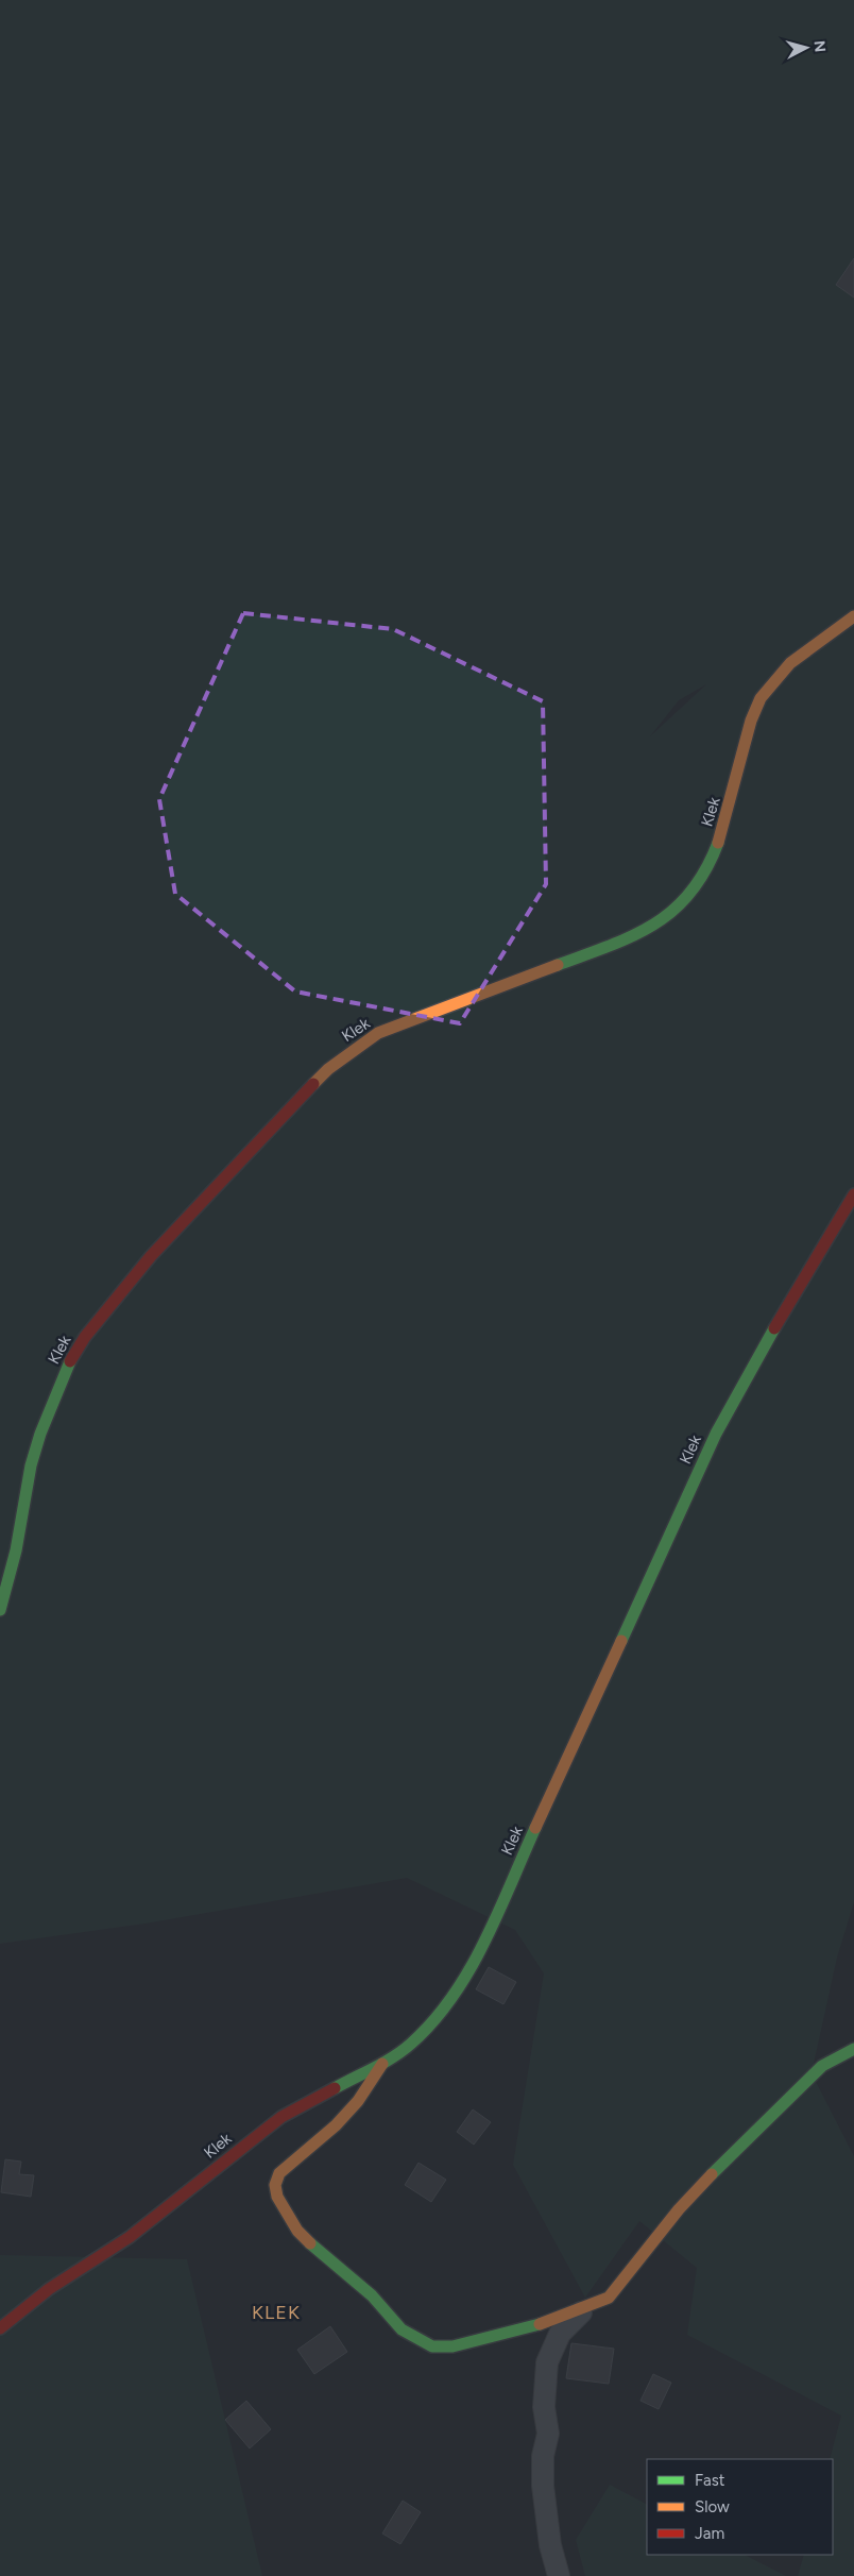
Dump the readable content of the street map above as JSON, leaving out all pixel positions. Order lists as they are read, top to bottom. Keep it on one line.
{"streets":{"street":["Klek"]},"districts":["KLEK"],"legend":["Fast","Slow","Jam"],"north":"right"}
